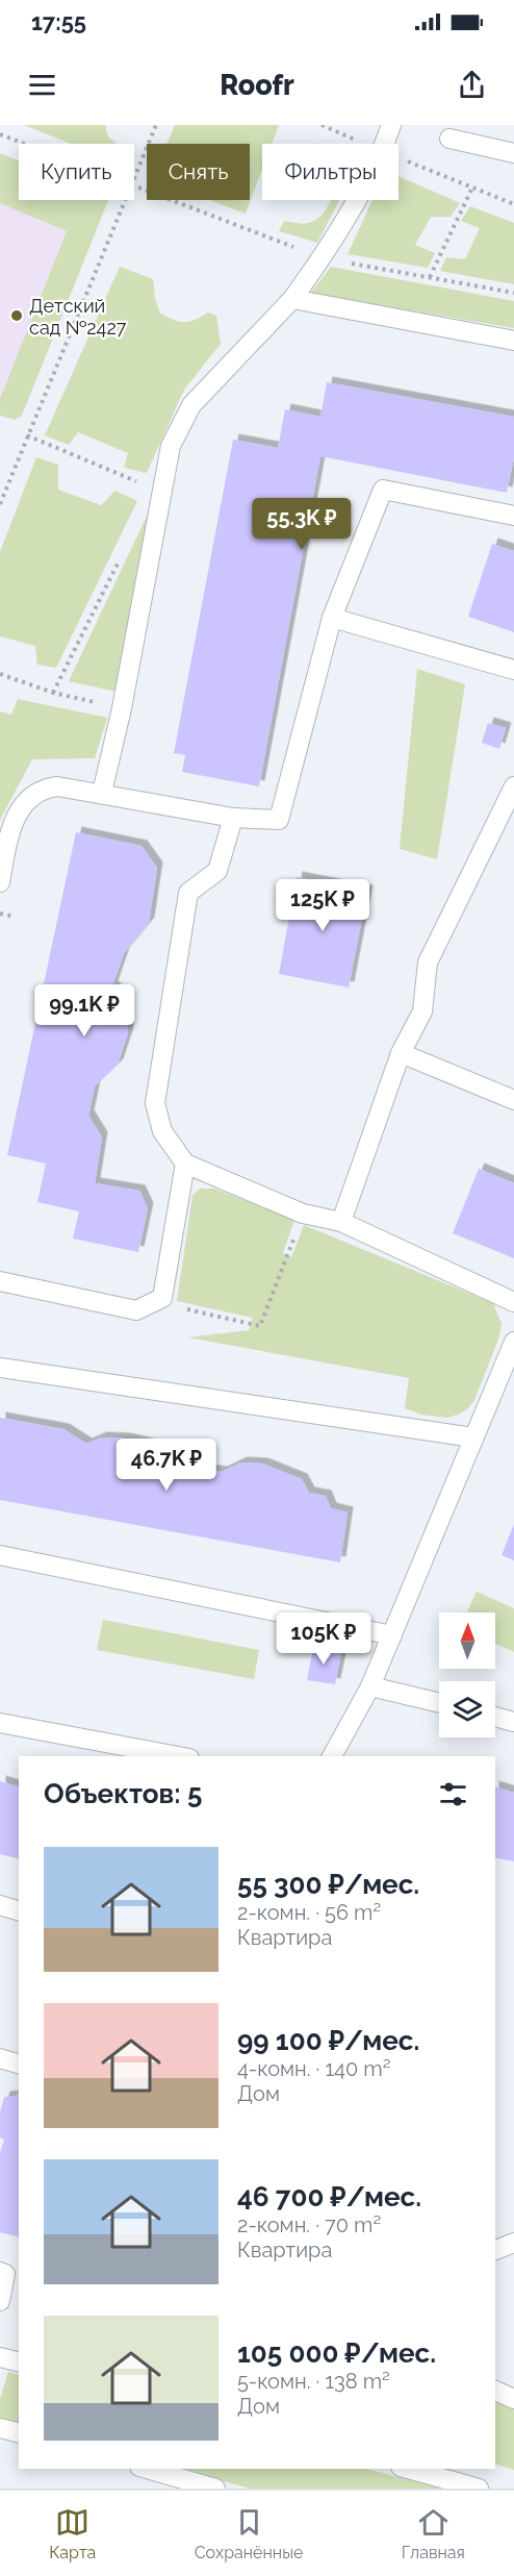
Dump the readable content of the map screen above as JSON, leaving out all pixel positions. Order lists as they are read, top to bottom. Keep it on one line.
{"places":["Детский сад №2427"],"north":"top","page":{"status":"17:55","header":"Roofr","chip":["Купить","Снять","Фильтры"],"price":["55.3K ₽","125K ₽","99.1K ₽","46.7K ₽","105K ₽"],"heading":"Объектов: 5","list":[{"name":"55 300 ₽/мес.","note":"2-комн. · 56 m² · Квартира"},{"name":"99 100 ₽/мес.","note":"4-комн. · 140 m² · Дом"},{"name":"46 700 ₽/мес.","note":"2-комн. · 70 m² · Квартира"},{"name":"105 000 ₽/мес.","note":"5-комн. · 138 m² · Дом"}],"tabs":["Карта","Сохранённые","Главная"]}}
